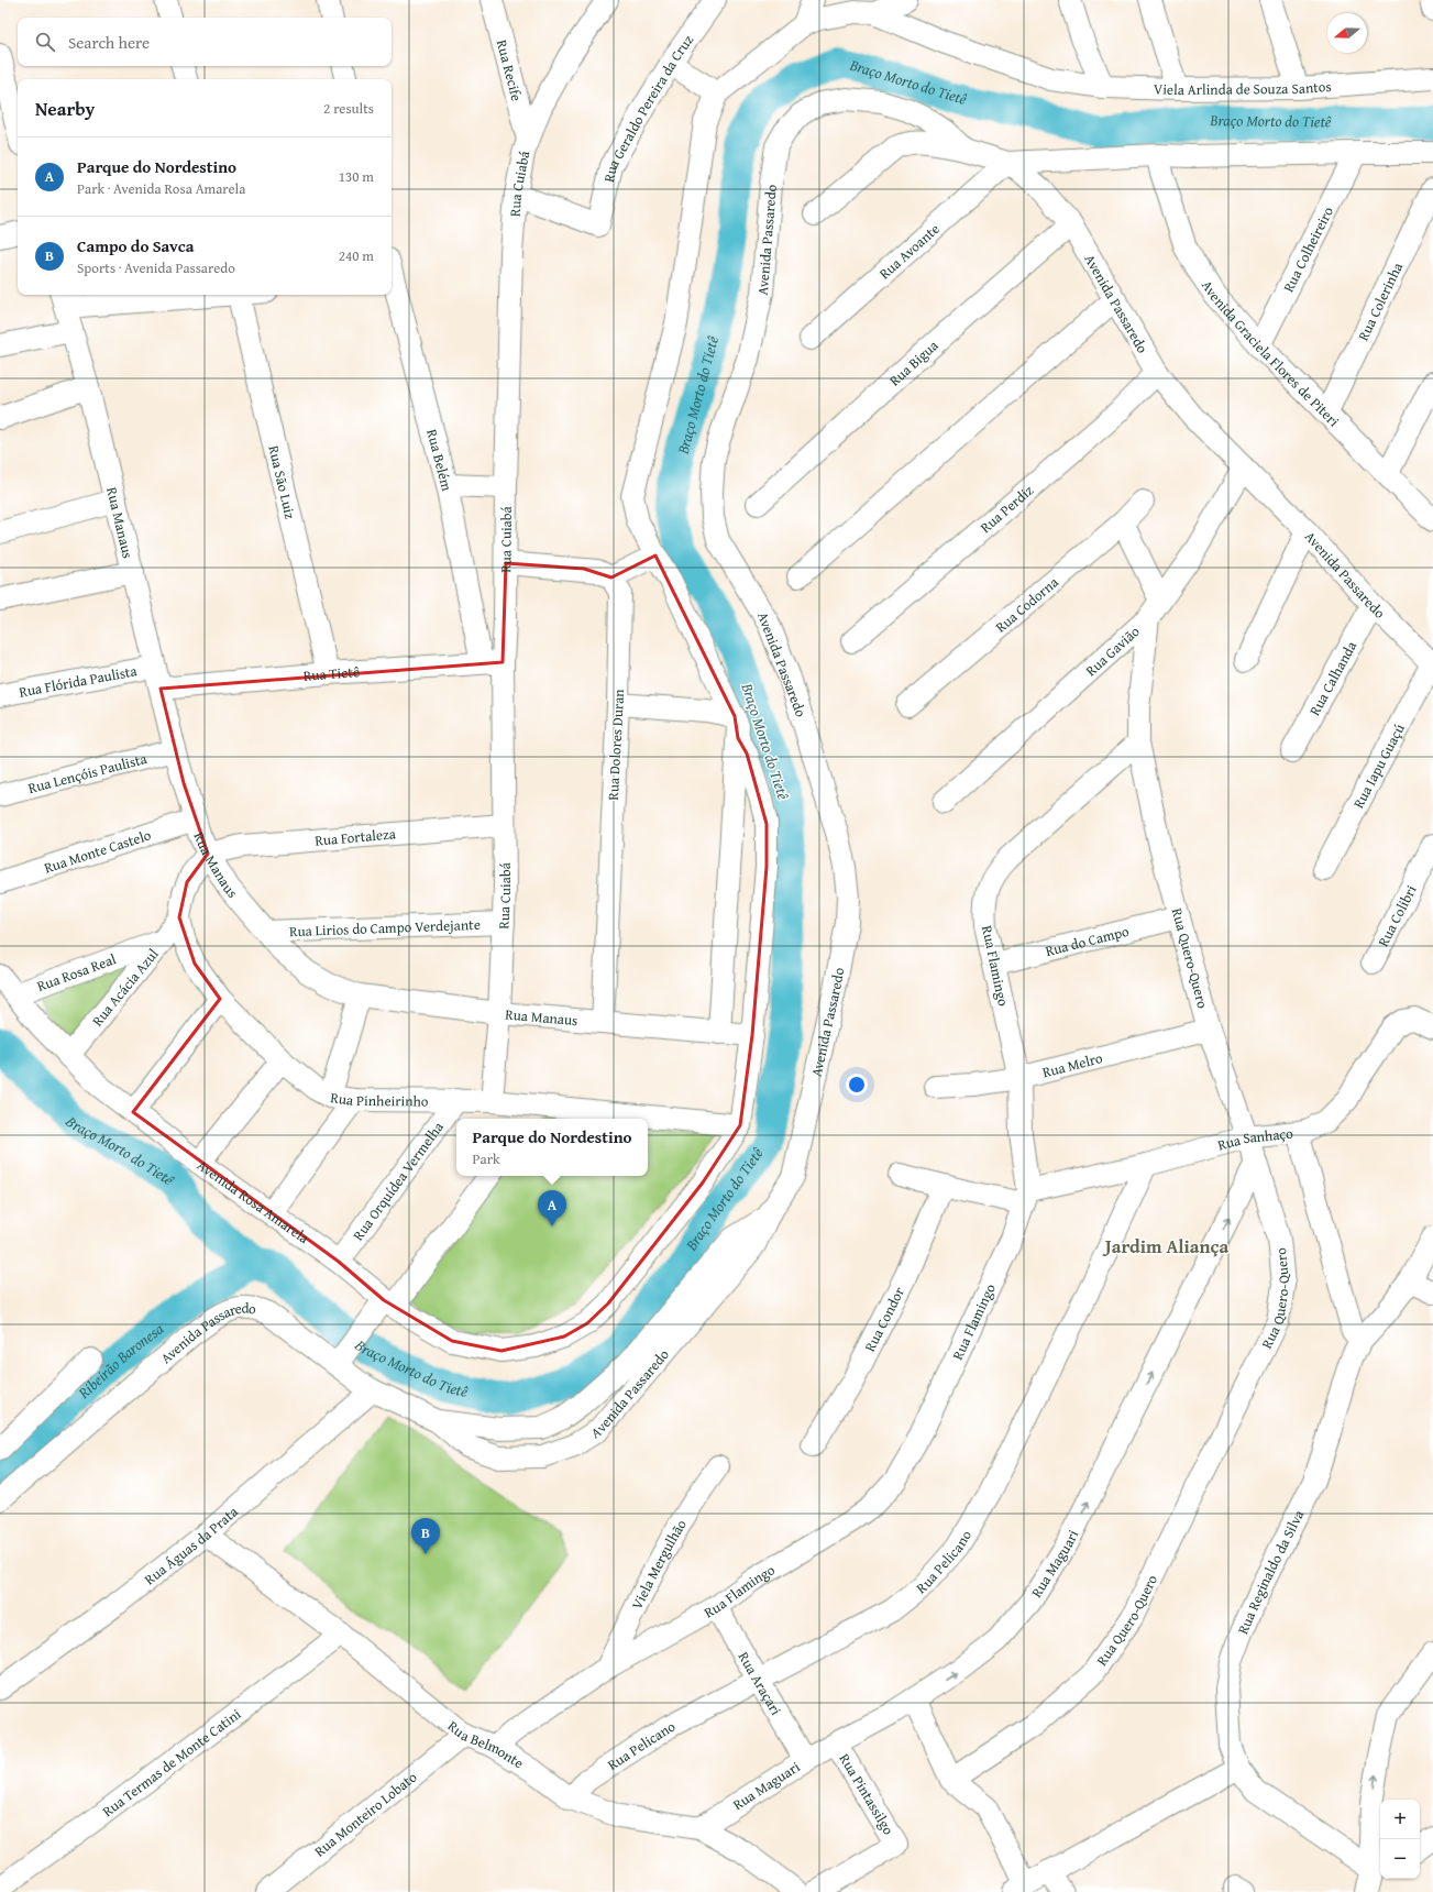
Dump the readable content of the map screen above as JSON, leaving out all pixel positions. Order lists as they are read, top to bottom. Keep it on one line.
{"streets":{"street":["Rua Recife","Viela Arlinda de Souza Santos","Rua Geraldo Pereira da Cruz","Rua Cuiabá","Avenida Passaredo","Rua Colheireiro","Rua Avoante","Rua Colerinha","Avenida Graciela Flores de Piteri","Rua Bigua","Rua Belém","Rua São Luiz","Rua Perdiz","Rua Manaus","Rua Codorna","Rua Gavião","Rua Tietê","Rua Calhanda","Rua Flórida Paulista","Rua Dolores Duran","Rua Iapu Guaçú","Rua Lençóis Paulista","Rua Fortaleza","Rua Monte Castelo","Rua Colibri","Rua Lirios do Campo Verdejante","Rua do Campo","Rua Quero-Quero","Rua Flamingo","Rua Rosa Real","Rua Acácia Azul","Rua Melro","Rua Pinheirinho","Rua Sanhaço","Rua Orquídea Vermelha","Avenida Rosa Amarela","Rua Condor","Rua Águas da Prata","Rua Pelicano","Rua Maguari","Viela Mergulhão","Rua Reginaldo da Silva","Rua Araçari","Rua Belmonte","Rua Termas de Monte Catini","Rua Pintassilgo","Rua Monteiro Lobato"]},"crossings":[["Rua Recife","Rua Cuiabá"],["Rua Geraldo Pereira da Cruz","Rua Cuiabá"],["Rua Cuiabá","Rua Belém"],["Rua Cuiabá","Rua Manaus"],["Rua Cuiabá","Rua Tietê"],["Rua Cuiabá","Rua Fortaleza"],["Rua Cuiabá","Rua Lirios do Campo Verdejante"],["Rua Cuiabá","Rua Pinheirinho"],["Avenida Passaredo","Rua Avoante"],["Avenida Passaredo","Rua Bigua"],["Avenida Passaredo","Rua Perdiz"],["Avenida Passaredo","Rua Gavião"],["Avenida Passaredo","Rua Calhanda"],["Avenida Passaredo","Rua Iapu Guaçú"],["Avenida Passaredo","Rua Águas da Prata"],["Rua Colheireiro","Avenida Graciela Flores de Piteri"],["Rua Colerinha","Avenida Graciela Flores de Piteri"],["Rua Belém","Rua Tietê"],["Rua São Luiz","Rua Tietê"],["Rua Manaus","Rua Tietê"],["Rua Manaus","Rua Flórida Paulista"],["Rua Manaus","Rua Dolores Duran"],["Rua Manaus","Rua Lençóis Paulista"],["Rua Manaus","Rua Fortaleza"],["Rua Manaus","Rua Monte Castelo"],["Rua Manaus","Rua Lirios do Campo Verdejante"],["Rua Manaus","Rua Pinheirinho"],["Rua Gavião","Rua Quero-Quero"],["Rua Fortaleza","Rua Pinheirinho"],["Rua do Campo","Rua Quero-Quero"],["Rua do Campo","Rua Flamingo"],["Rua Quero-Quero","Rua Flamingo"],["Rua Quero-Quero","Rua Melro"],["Rua Quero-Quero","Rua Sanhaço"],["Rua Quero-Quero","Rua Maguari"],["Rua Flamingo","Rua Melro"],["Rua Flamingo","Rua Sanhaço"],["Rua Flamingo","Viela Mergulhão"],["Rua Flamingo","Rua Araçari"],["Rua Flamingo","Rua Belmonte"],["Rua Rosa Real","Rua Acácia Azul"],["Rua Rosa Real","Avenida Rosa Amarela"],["Rua Acácia Azul","Rua Pinheirinho"],["Rua Acácia Azul","Avenida Rosa Amarela"],["Rua Pinheirinho","Rua Orquídea Vermelha"],["Rua Pinheirinho","Avenida Rosa Amarela"],["Rua Sanhaço","Rua Condor"],["Rua Sanhaço","Rua Pelicano"],["Rua Orquídea Vermelha","Avenida Rosa Amarela"],["Rua Águas da Prata","Rua Belmonte"],["Rua Pelicano","Rua Araçari"],["Rua Pelicano","Rua Belmonte"],["Rua Maguari","Rua Araçari"],["Rua Maguari","Rua Belmonte"],["Rua Maguari","Rua Pintassilgo"],["Rua Belmonte","Rua Termas de Monte Catini"],["Rua Belmonte","Rua Monteiro Lobato"]],"one_way":["Rua Maguari"],"districts":["Jardim Aliança"],"water":["Braço Morto do Tietê","Ribeirão Baronesa"],"north":"left","page":{"search":"Search here","heading":["Nearby","2 results"],"list":[{"mark":"A","name":"Parque do Nordestino","note":"Park · Avenida Rosa Amarela","value":"130 m"},{"mark":"B","name":"Campo do Savca","note":"Sports · Avenida Passaredo","value":"240 m"}],"popup":["Parque do Nordestino","Park"],"pins":["A","B"],"map_buttons":["+","−"]}}
